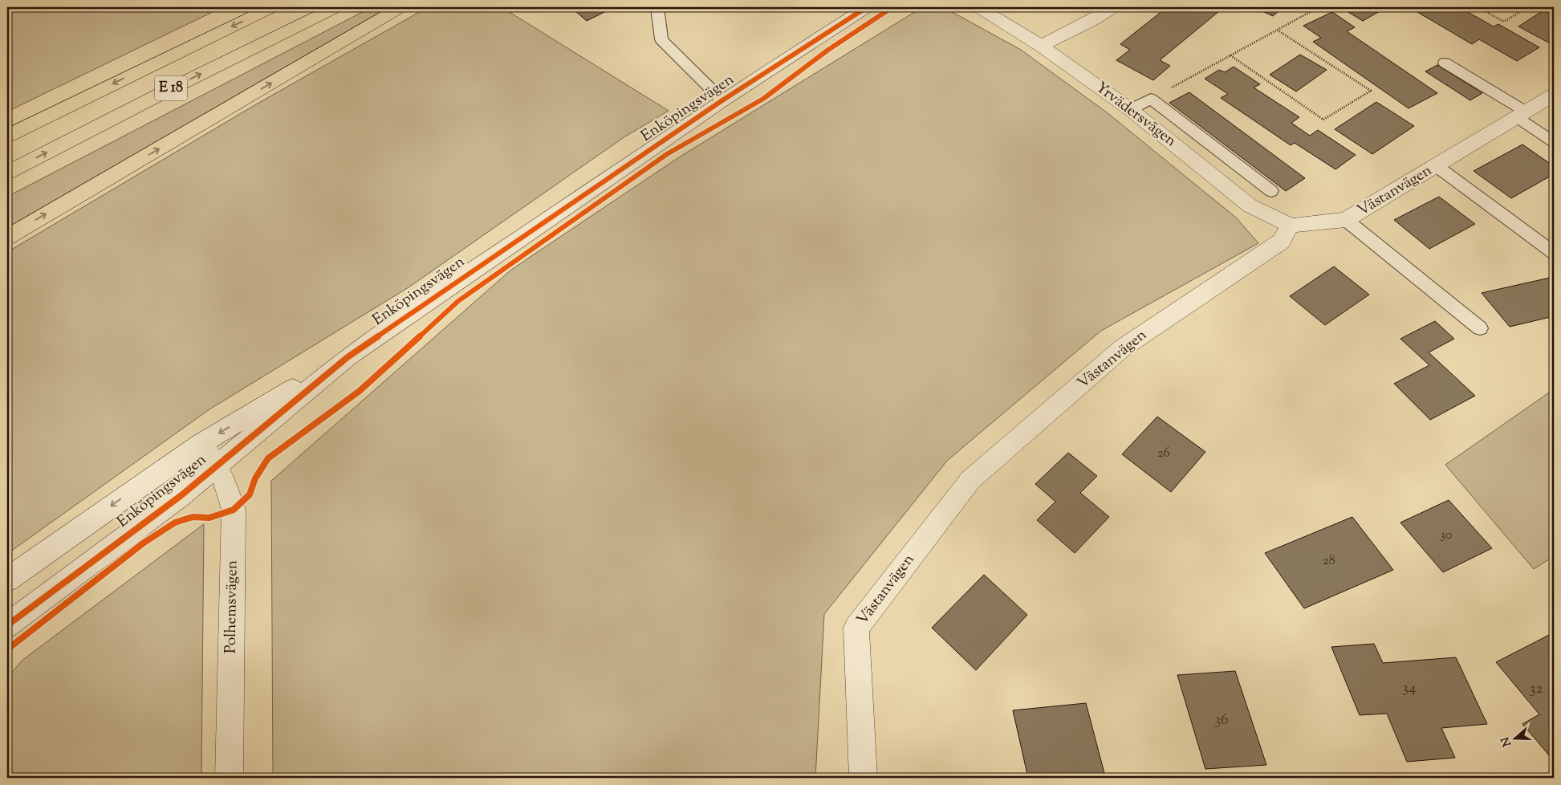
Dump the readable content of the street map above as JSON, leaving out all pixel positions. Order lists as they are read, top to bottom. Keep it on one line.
{"streets":{"highway":["E 18"],"street":["Enköpingsvägen","Yrvädersvägen","Västanvägen","Polhemsvägen"]},"crossings":[["Enköpingsvägen","Polhemsvägen"],["Yrvädersvägen","Västanvägen"]],"house_numbers":["26","30","28","34","32","36"],"north":"left"}
